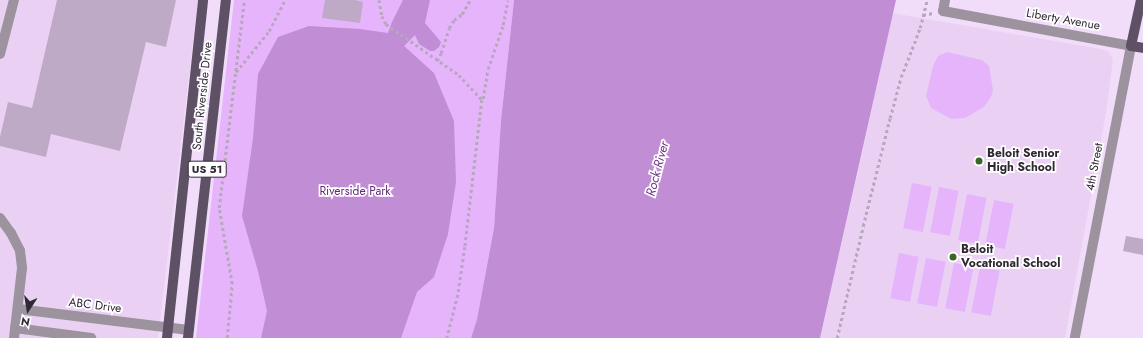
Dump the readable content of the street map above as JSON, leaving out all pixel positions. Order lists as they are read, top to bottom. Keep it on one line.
{"streets":{"main road":["South Riverside Drive","4th Street","US 51"],"street":["Liberty Avenue","ABC Drive"]},"crossings":[["Liberty Avenue","4th Street"],["South Riverside Drive","ABC Drive"]],"water":["Rock River"],"parks":["Riverside Park"],"places":["Beloit Senior High School","Beloit Vocational School"],"north":"bottom"}
